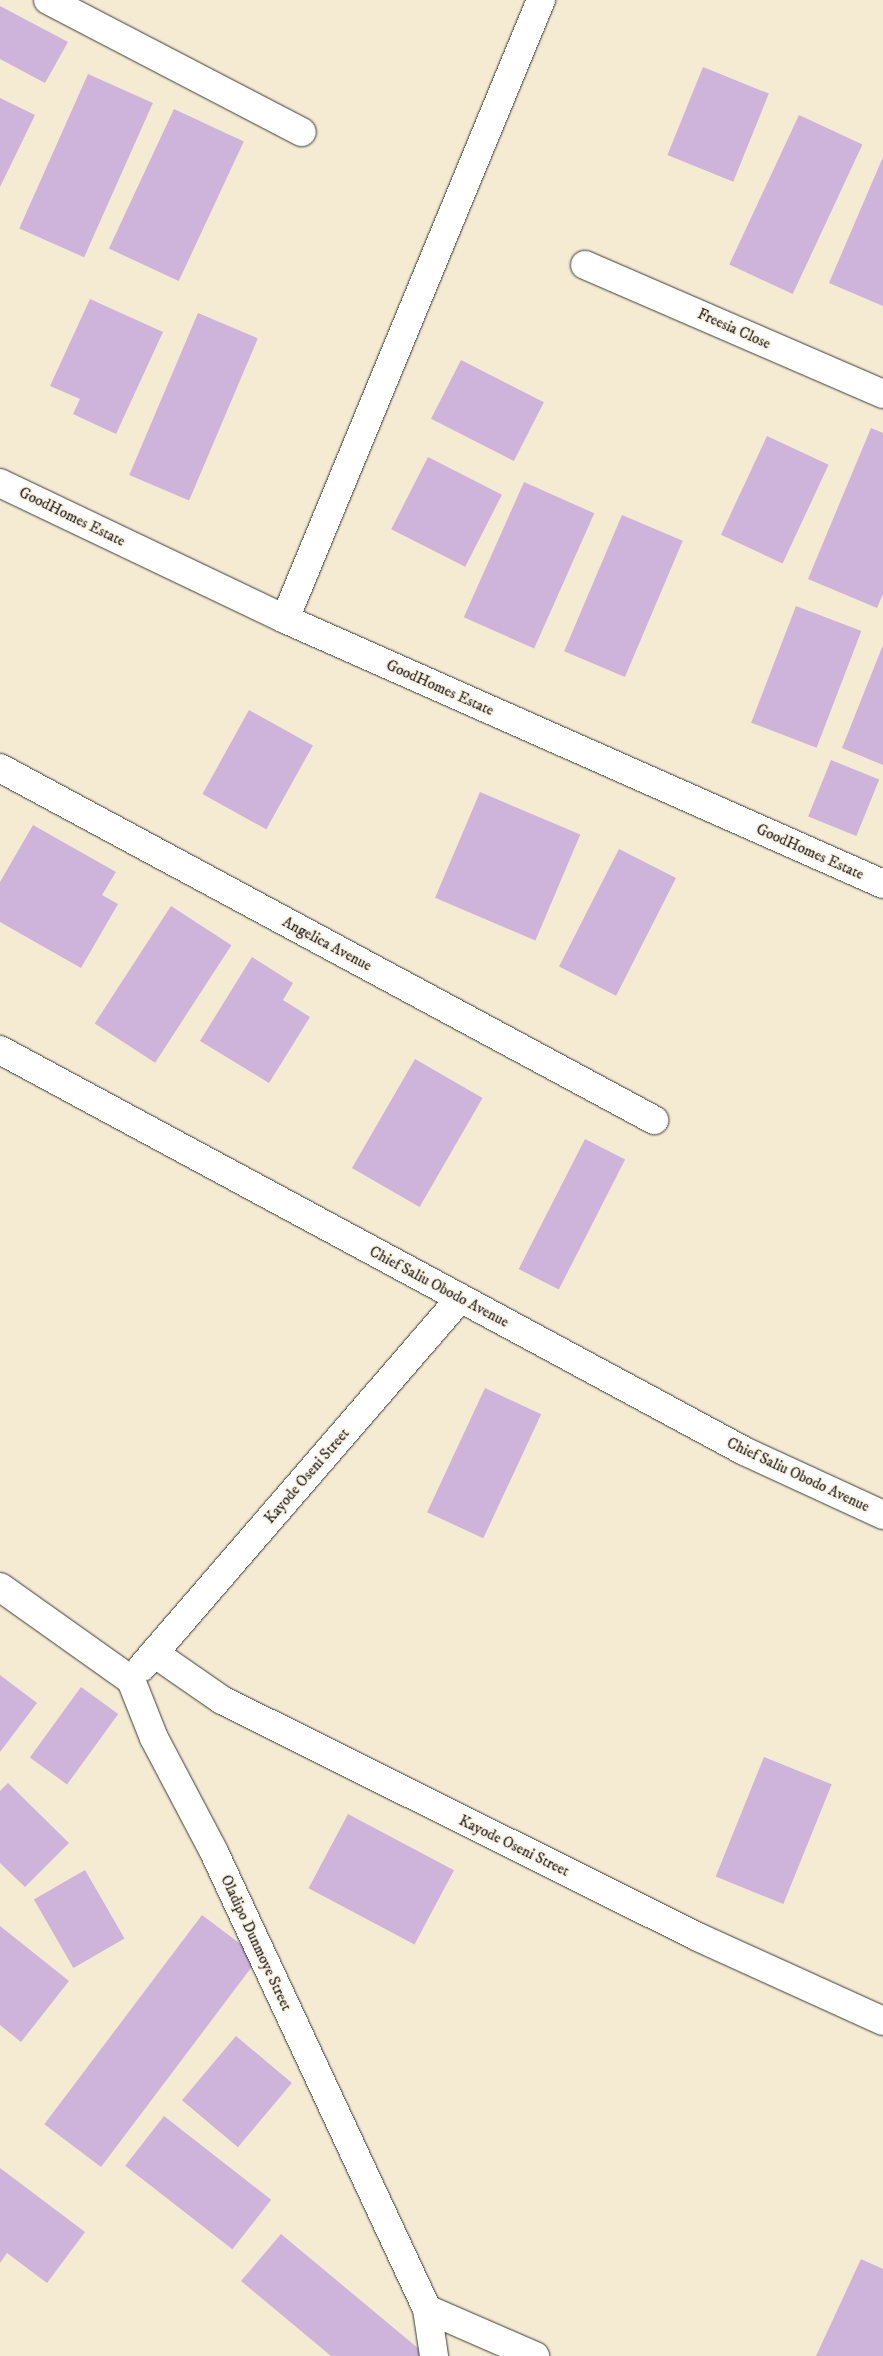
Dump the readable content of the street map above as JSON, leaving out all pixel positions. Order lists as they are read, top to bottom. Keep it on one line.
{"streets":{"street":["Freesia Close","GoodHomes Estate","Angelica Avenue","Chief Saliu Obodo Avenue","Kayode Oseni Street","Oladipo Dunmoye Street"]},"crossings":[["Chief Saliu Obodo Avenue","Kayode Oseni Street"],["Kayode Oseni Street","Oladipo Dunmoye Street"]]}
